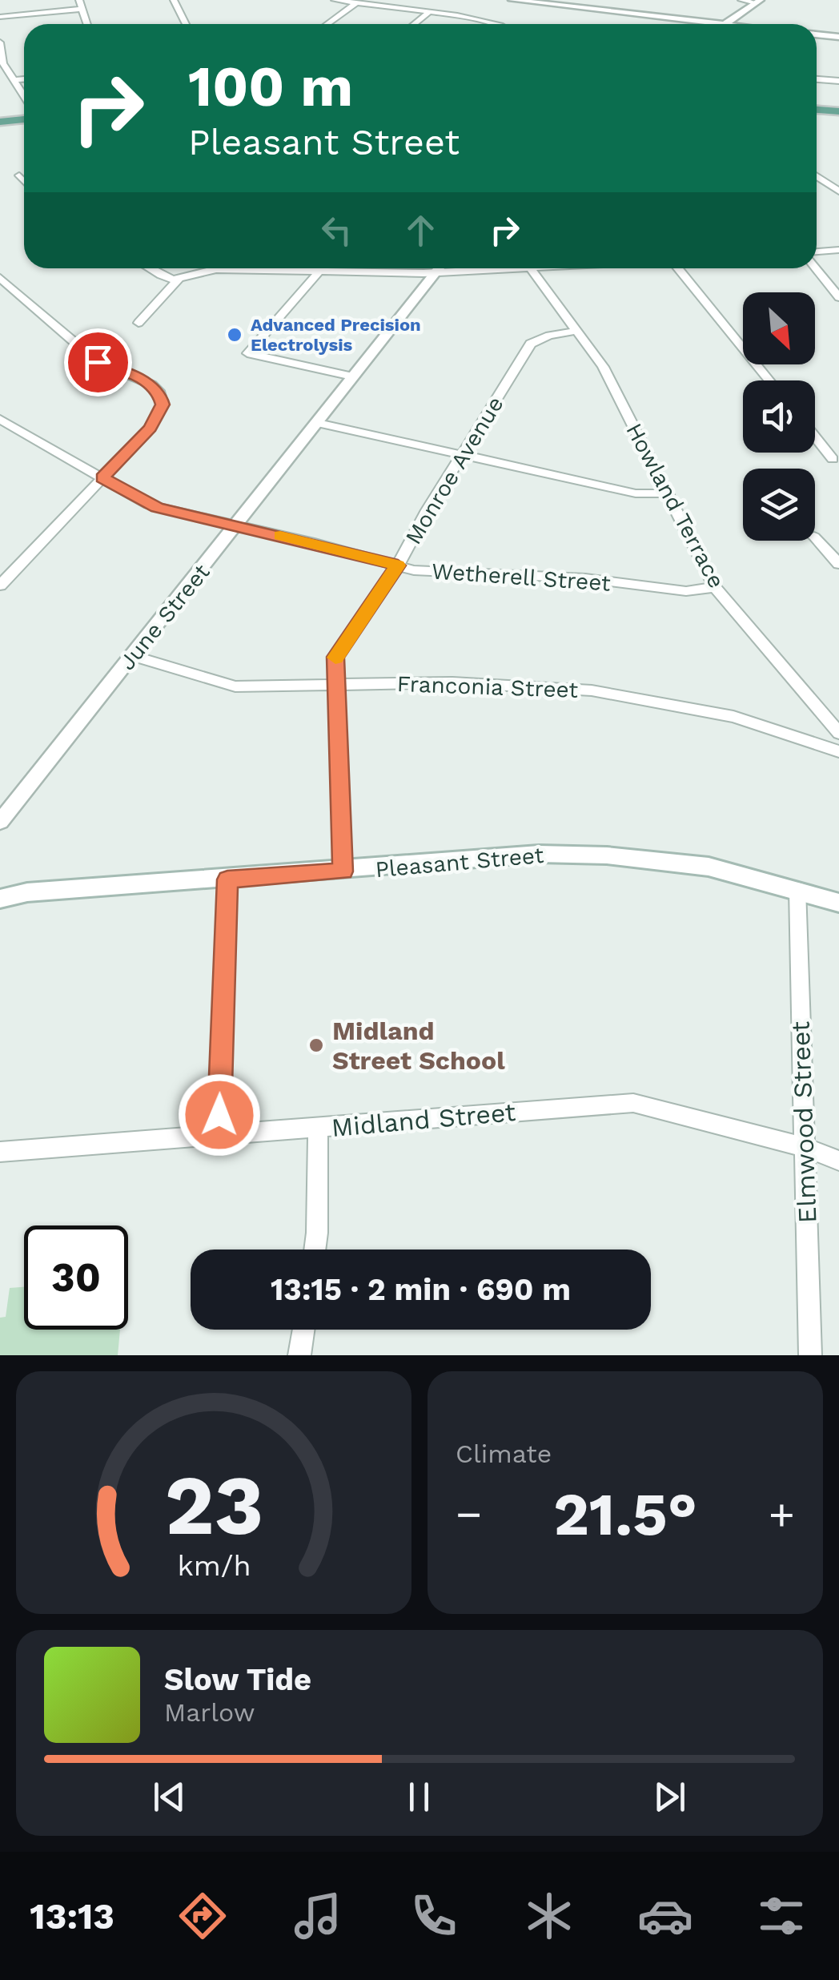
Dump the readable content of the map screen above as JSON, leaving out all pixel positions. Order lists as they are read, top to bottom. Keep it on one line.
{"streets":{"main road":["Pleasant Street"],"street":["Monroe Avenue","Howland Terrace","Wetherell Street","June Street","Franconia Street","Midland Street","Elmwood Street"]},"crossings":[["Monroe Avenue","Howland Terrace"],["Monroe Avenue","Wetherell Street"],["Monroe Avenue","Franconia Street"],["Monroe Avenue","Pleasant Street"],["Howland Terrace","Wetherell Street"],["Wetherell Street","June Street"],["June Street","Franconia Street"],["Pleasant Street","Elmwood Street"],["Midland Street","Elmwood Street"]],"places":["Advanced Precision Electrolysis","Midland Street School"],"north":"bottom right","page":{"turn":["100 m","Pleasant Street"],"limit":"30","trip":"13:15 · 2 min · 690 m","tile":"Climate","heat":["−","21.5°","+"],"song":["Slow Tide","Marlow"],"tabs":"13:13","gauge":["23","km/h"]}}
